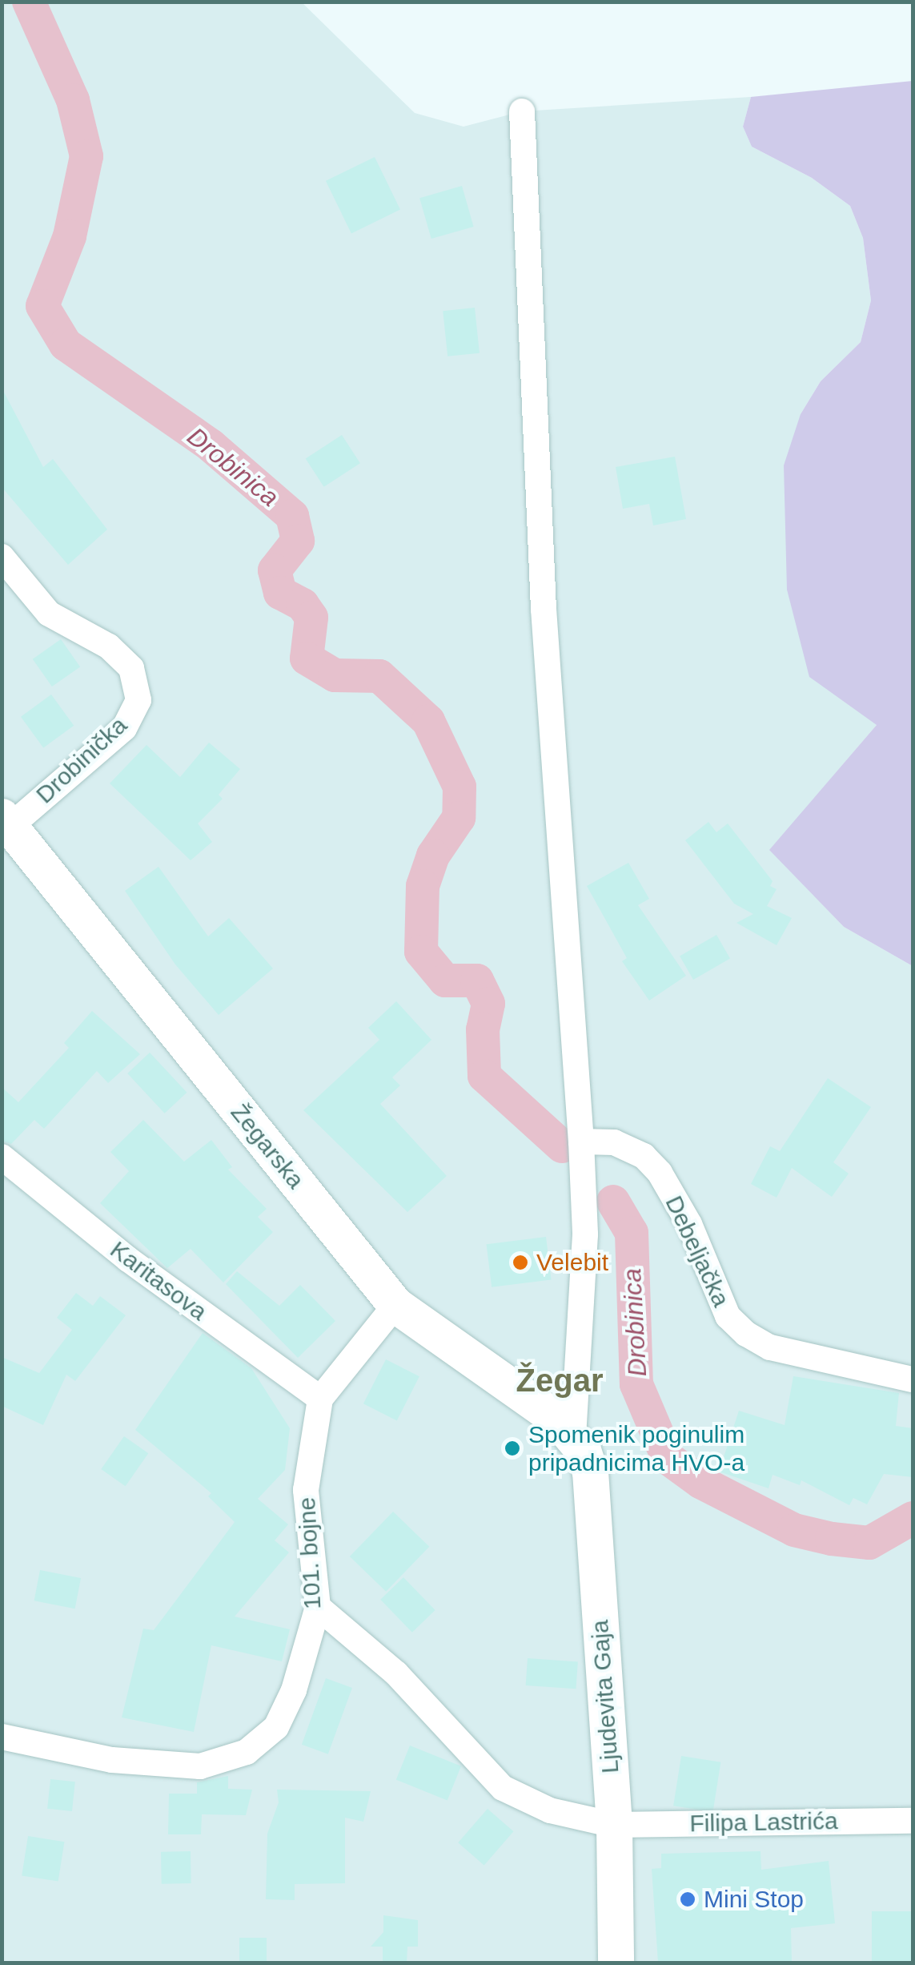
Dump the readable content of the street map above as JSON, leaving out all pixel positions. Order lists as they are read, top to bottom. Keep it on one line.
{"streets":{"street":["Drobinička","Žegarska","Debeljačka","Karitasova","101. bojne","Ljudevita Gaja","Filipa Lastrića"]},"crossings":[["Drobinička","Žegarska"],["Žegarska","101. bojne"],["Žegarska","Ljudevita Gaja"],["Karitasova","101. bojne"],["101. bojne","Filipa Lastrića"],["Ljudevita Gaja","Filipa Lastrića"]],"districts":["Žegar"],"water":["Drobinica"],"places":["Velebit","Spomenik poginulim pripadnicima HVO-a","Mini Stop"]}
